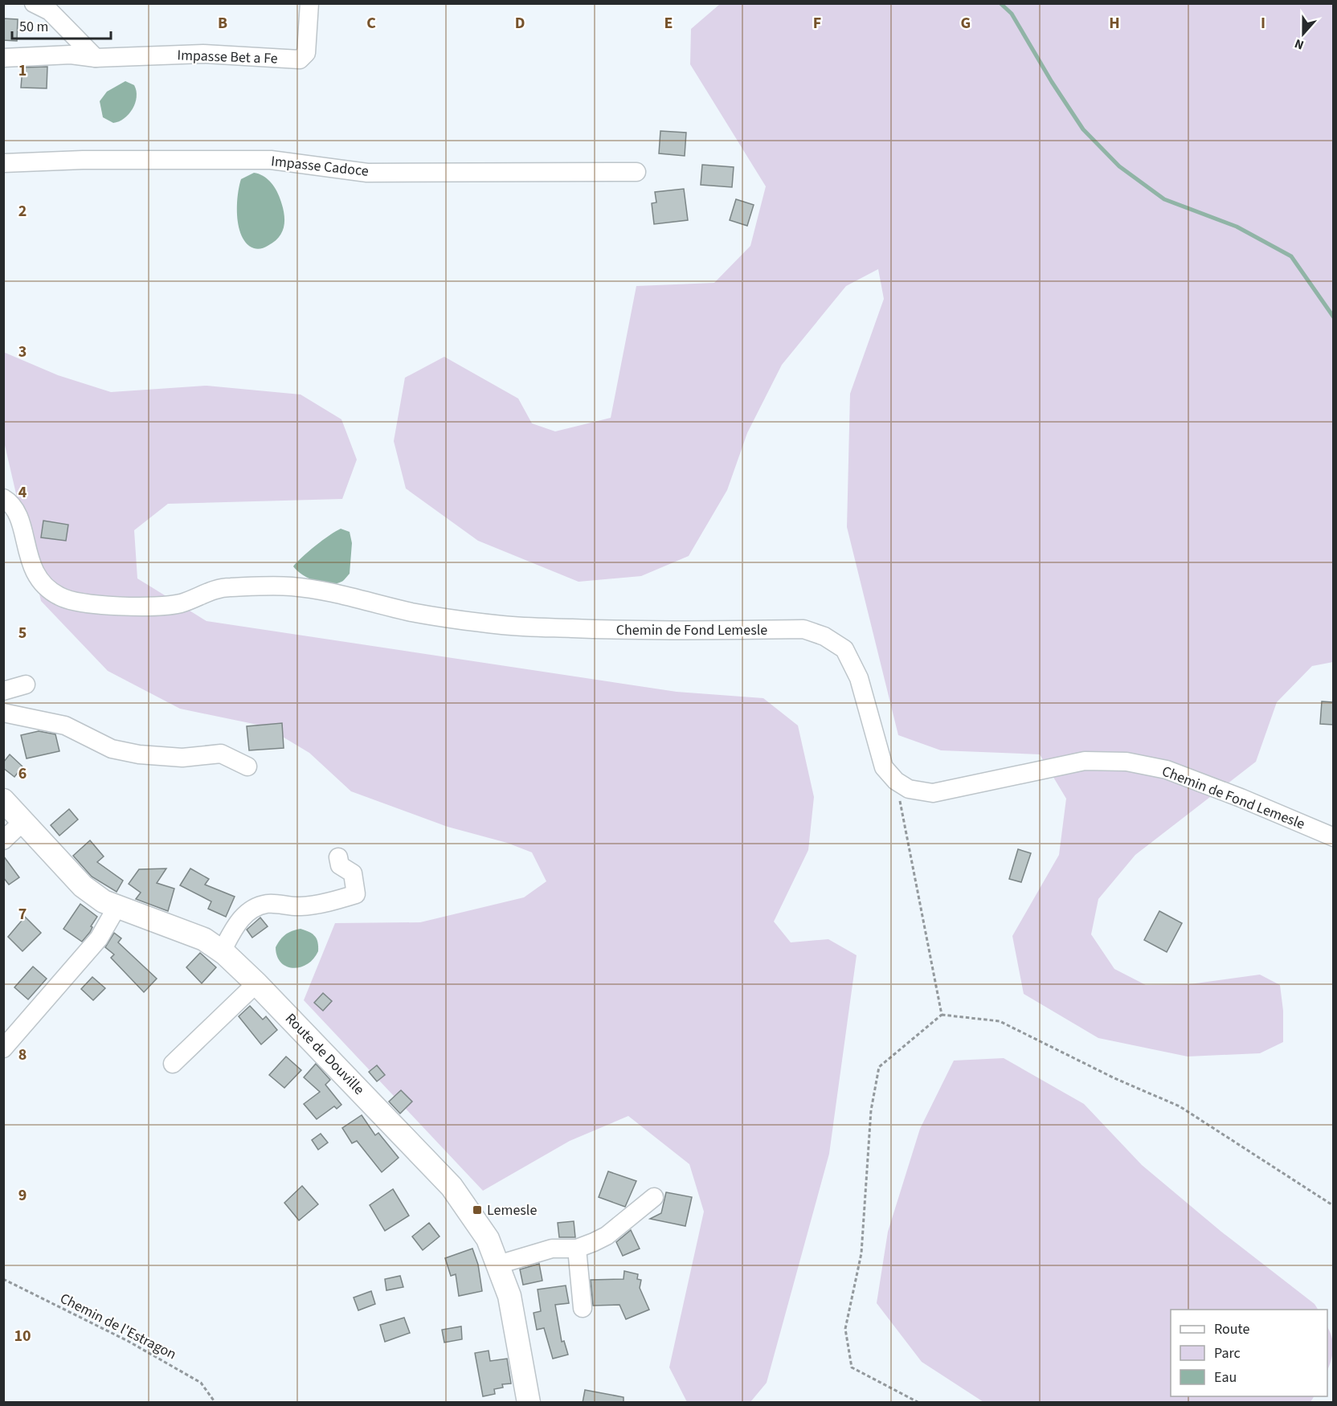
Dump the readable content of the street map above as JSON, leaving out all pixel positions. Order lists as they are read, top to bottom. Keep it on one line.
{"streets":{"main road":["Route de Douville"],"street":["Impasse Bet a Fe","Impasse Cadoce","Chemin de Fond Lemesle"],"path":["Chemin de l'Estragon"]},"places":{"transit":["Lemesle"]},"legend":["Route","Parc","Eau"],"scale_bar":"50 m","north":"bottom","grid":{"columns":["B","C","D","E","F","G","H","I"],"rows":["1","2","3","4","5","6","7","8","9","10"]}}
